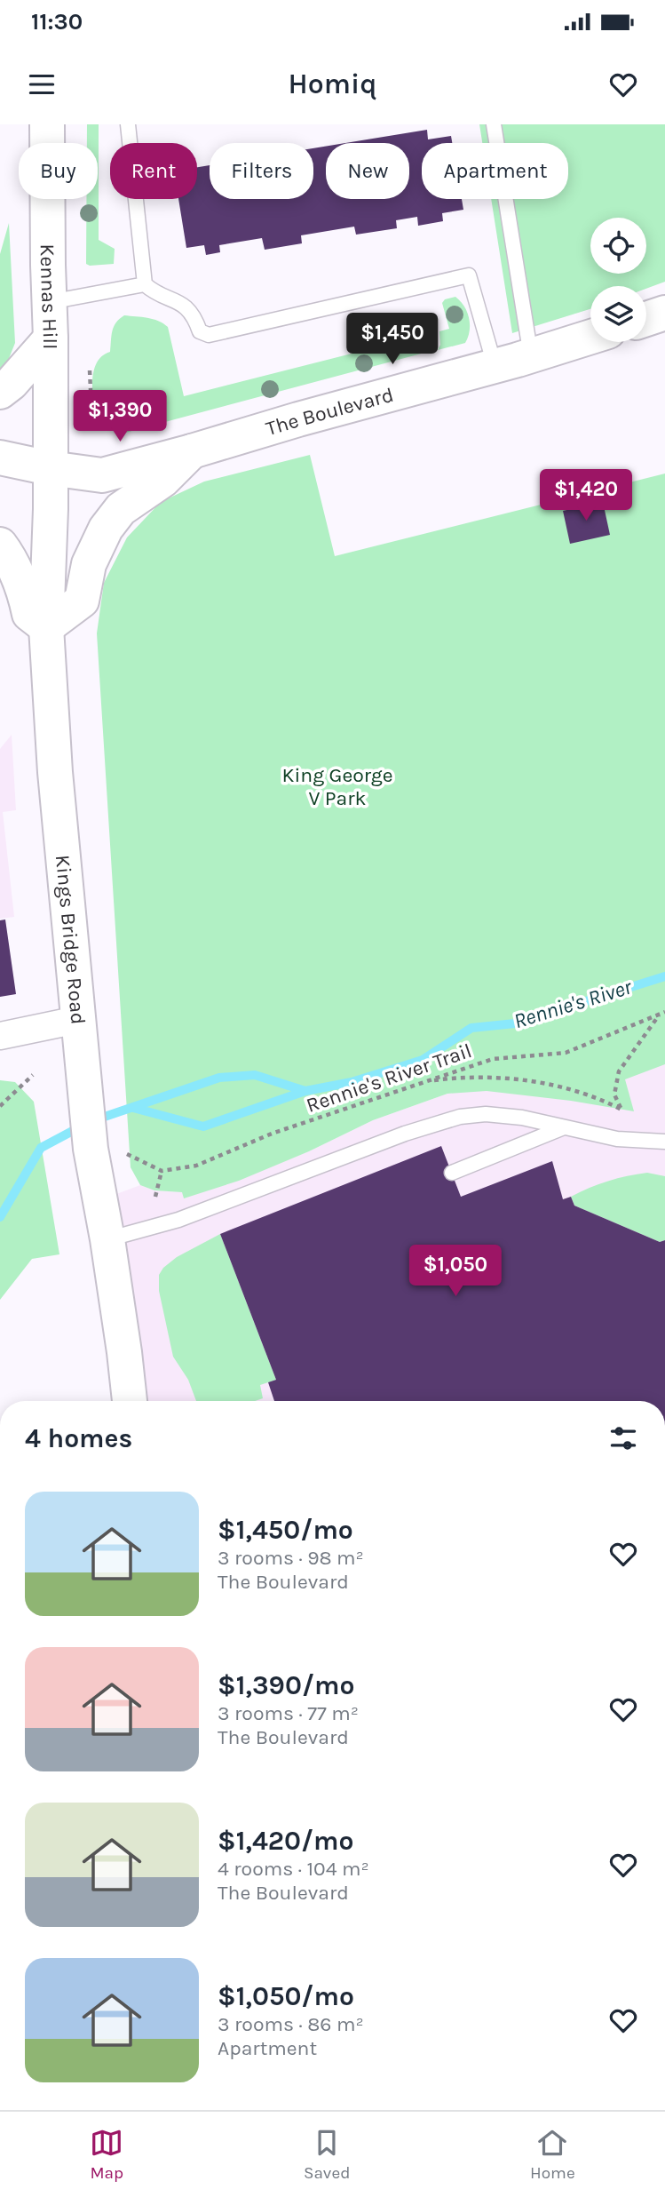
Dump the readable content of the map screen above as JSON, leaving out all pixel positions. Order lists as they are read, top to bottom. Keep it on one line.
{"streets":{"main road":["Kennas Hill","The Boulevard","Kings Bridge Road"],"path":["Rennie's River Trail"]},"crossings":[["Kennas Hill","The Boulevard"],["Kennas Hill","Kings Bridge Road"],["The Boulevard","Kings Bridge Road"]],"water":["Rennie's River"],"parks":["King George V Park"],"page":{"status":"11:30","header":"Homiq","chip":["Buy","Rent","Filters","New","Apartment"],"price":["$1,450","$1,390","$1,420","$1,050"],"heading":"4 homes","list":[{"name":"$1,450/mo","note":"3 rooms · 98 m² · The Boulevard"},{"name":"$1,390/mo","note":"3 rooms · 77 m² · The Boulevard"},{"name":"$1,420/mo","note":"4 rooms · 104 m² · The Boulevard"},{"name":"$1,050/mo","note":"3 rooms · 86 m² · Apartment"}],"tabs":["Map","Saved","Home"]}}
